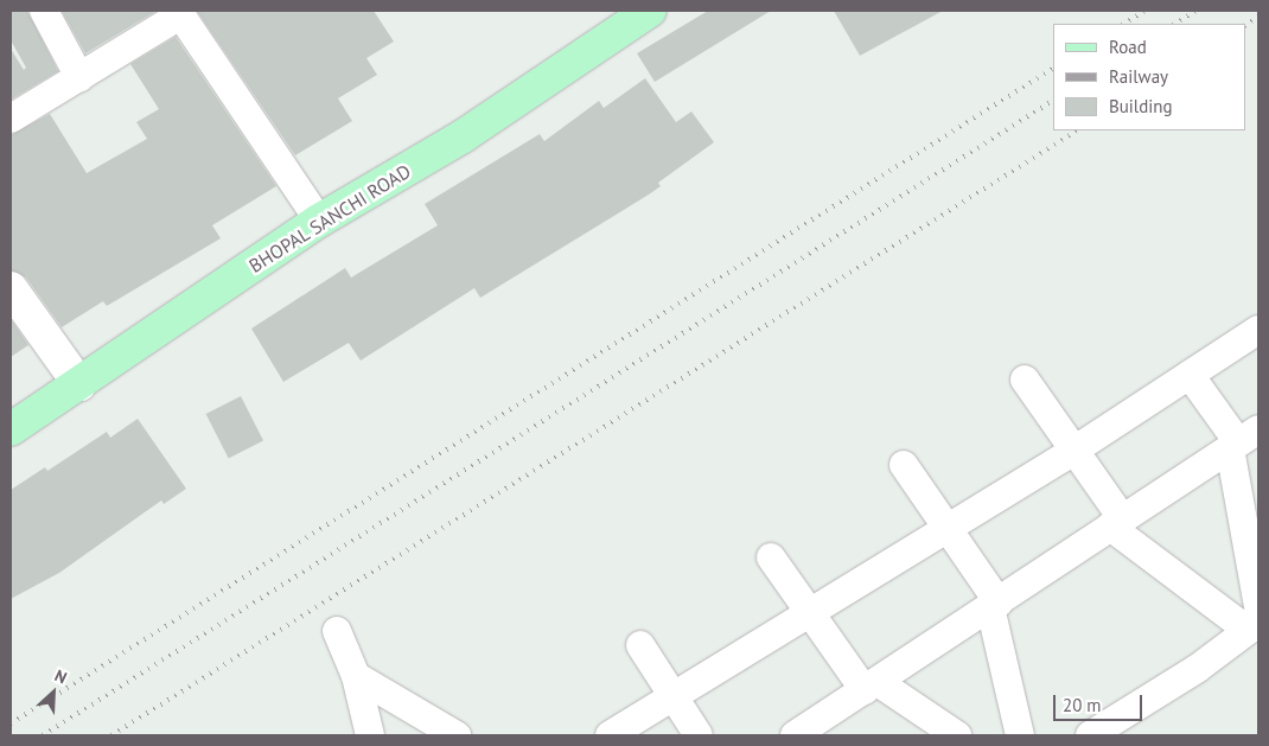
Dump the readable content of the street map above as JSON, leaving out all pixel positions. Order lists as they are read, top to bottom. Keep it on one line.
{"streets":{"main road":["BHOPAL SANCHI ROAD"]},"legend":["Road","Railway","Building"],"scale_bar":"20 m","north":"top right"}
